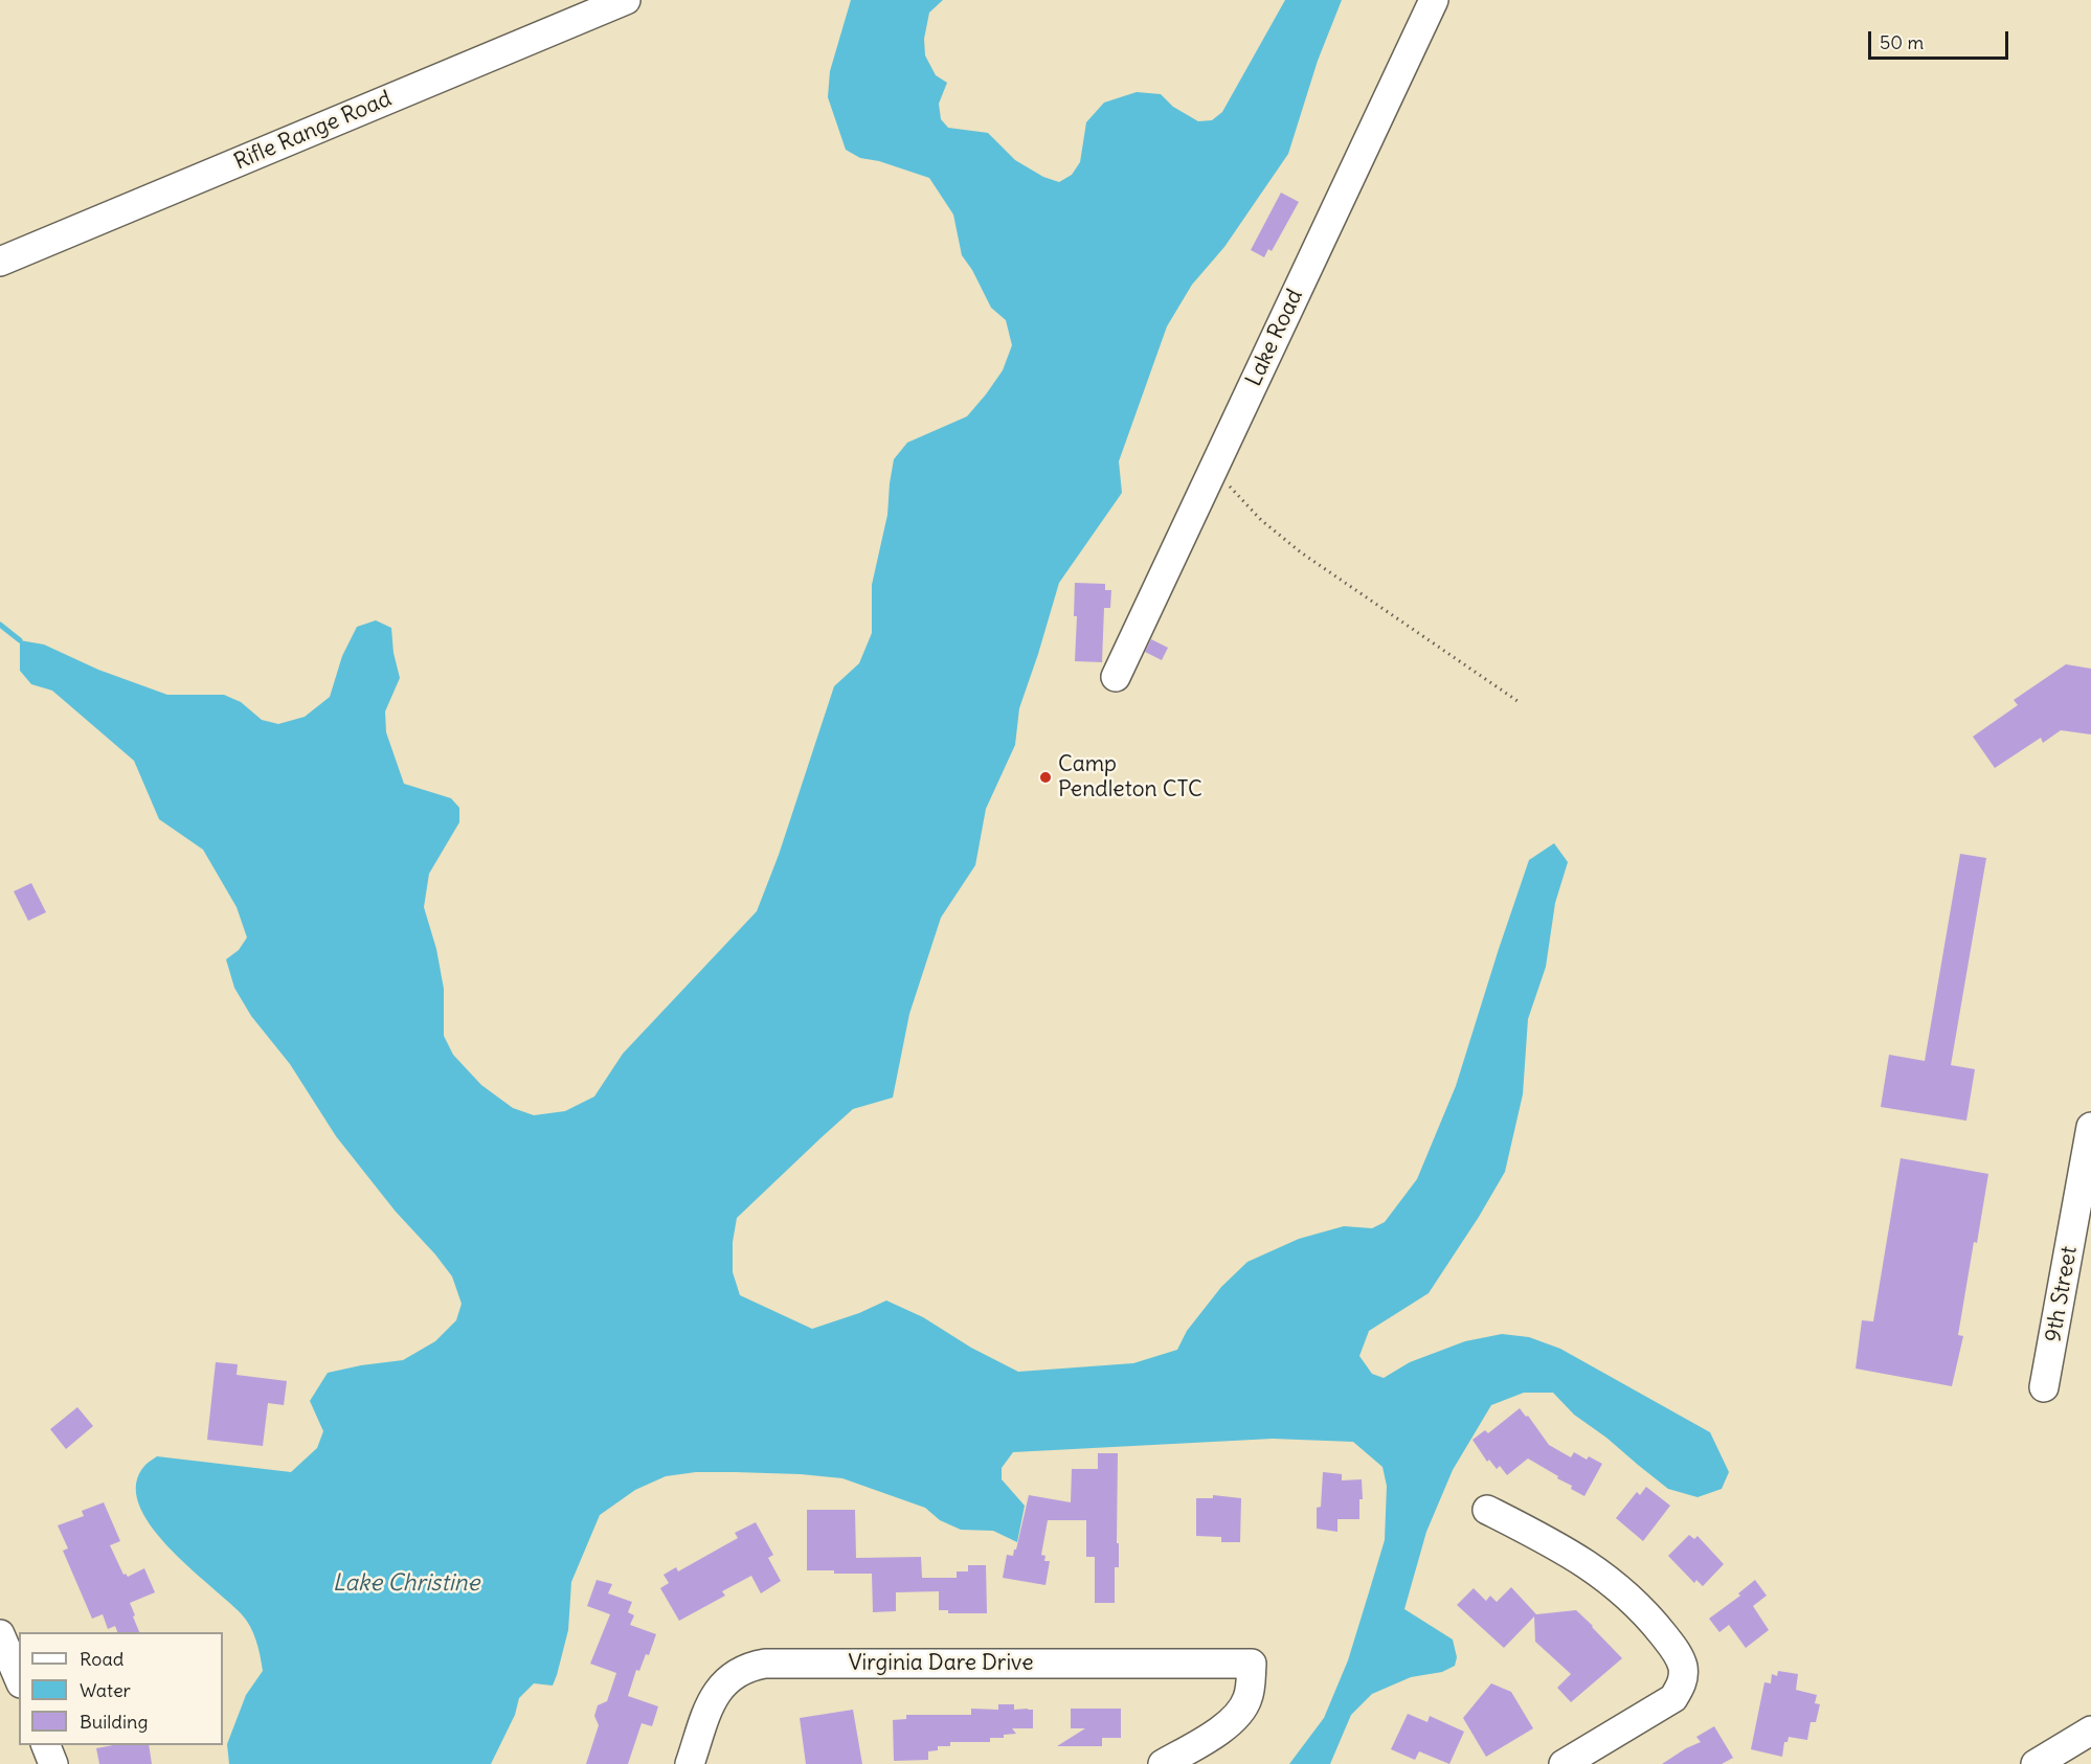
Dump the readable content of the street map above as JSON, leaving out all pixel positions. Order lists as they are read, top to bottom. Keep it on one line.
{"streets":{"street":["Rifle Range Road","Lake Road","9th Street","Virginia Dare Drive"]},"water":["Lake Christine"],"places":["Camp Pendleton CTC"],"legend":["Road","Water","Building"],"scale_bar":"50 m"}
